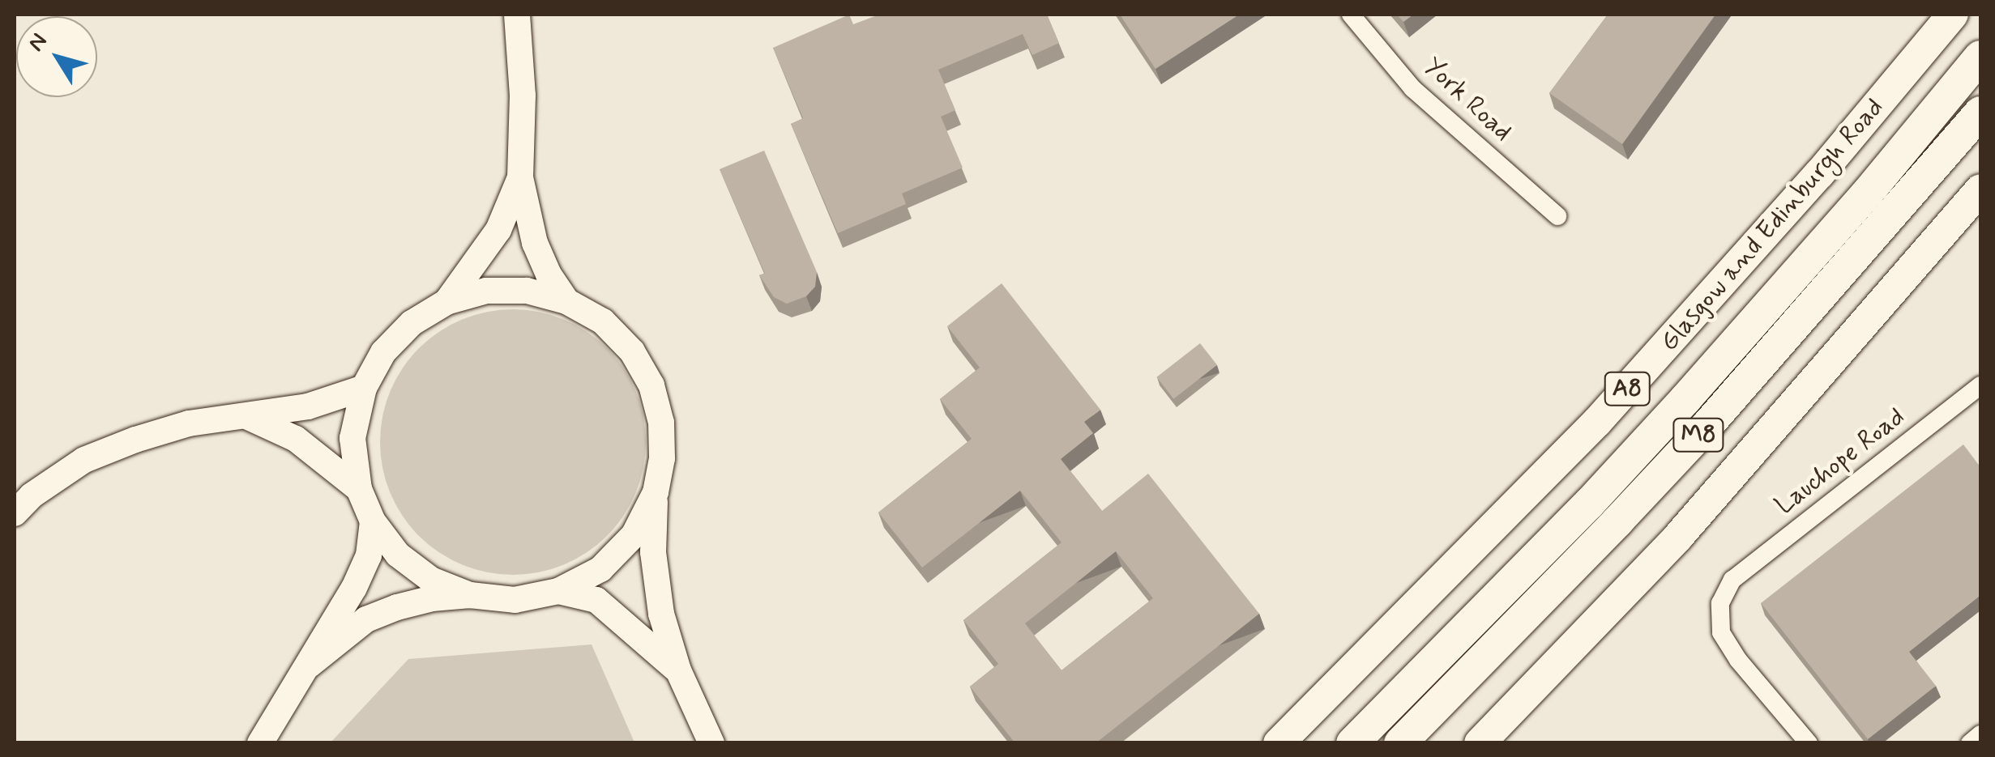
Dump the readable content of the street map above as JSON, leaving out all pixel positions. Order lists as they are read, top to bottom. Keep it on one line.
{"streets":{"highway":["Glasgow and Edinburgh Road","A8","M8"],"street":["York Road","Lauchope Road"]},"north":"top left"}
